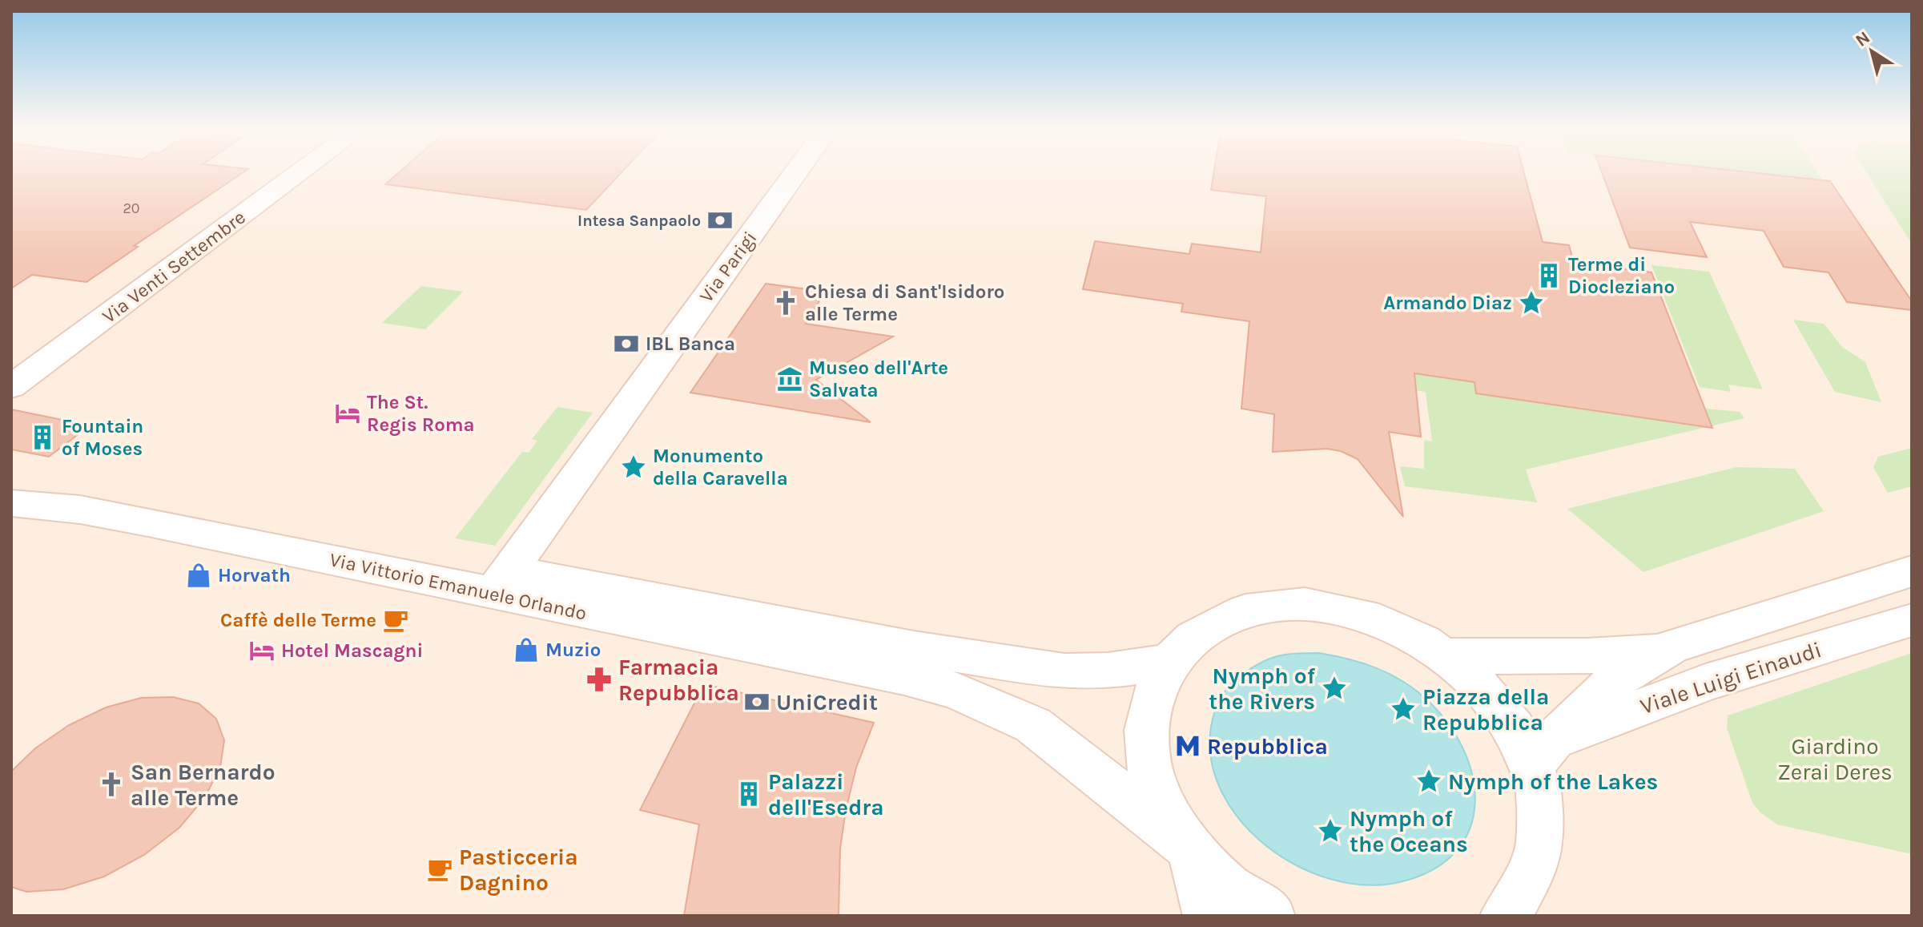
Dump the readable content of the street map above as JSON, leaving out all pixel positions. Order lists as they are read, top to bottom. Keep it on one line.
{"streets":{"main road":["Via Venti Settembre","Via Parigi","Via Vittorio Emanuele Orlando","Viale Luigi Einaudi"]},"crossings":[["Via Parigi","Via Vittorio Emanuele Orlando"]],"parks":["Giardino Zerai Deres"],"places":{"bank":["Intesa Sanpaolo","IBL Banca","UniCredit"],"building":["Terme di Diocleziano","Fountain of Moses","Palazzi dell'Esedra"],"church":["Chiesa di Sant'Isidoro alle Terme","San Bernardo alle Terme"],"place":["Armando Diaz","Monumento della Caravella","Nymph of the Rivers","Piazza della Repubblica","Nymph of the Lakes","Nymph of the Oceans"],"museum":["Museo dell'Arte Salvata"],"hotel":["The St. Regis Roma","Hotel Mascagni"],"shop":["Horvath","Muzio"],"cafe":["Caffè delle Terme","Pasticceria Dagnino"],"pharmacy":["Farmacia Repubblica"],"metro station":["Repubblica"]},"house_numbers":["20"],"north":"top left"}
